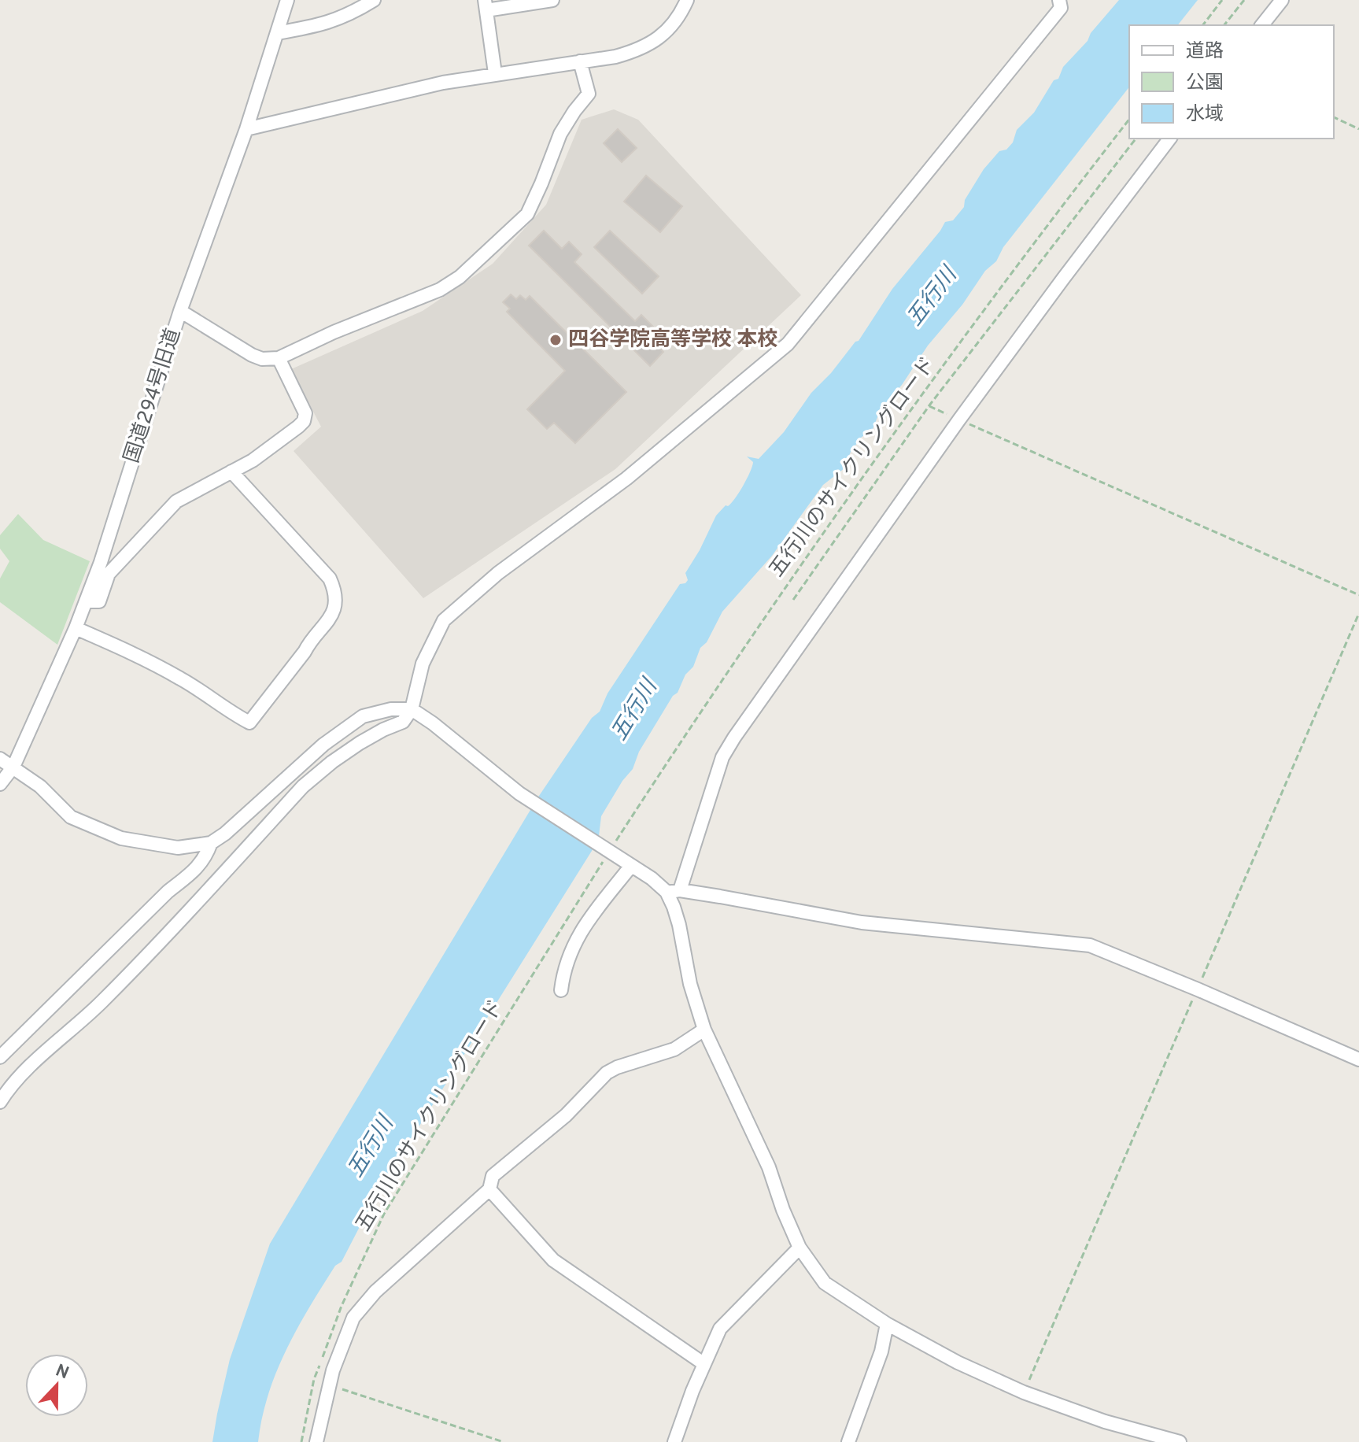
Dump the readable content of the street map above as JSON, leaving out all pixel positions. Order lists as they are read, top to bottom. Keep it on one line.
{"streets":{"street":["国道294号旧道"],"path":["五行川のサイクリングロード"]},"water":["五行川"],"places":["四谷学院高等学校 本校"],"legend":["道路","公園","水域"],"north":"top"}
